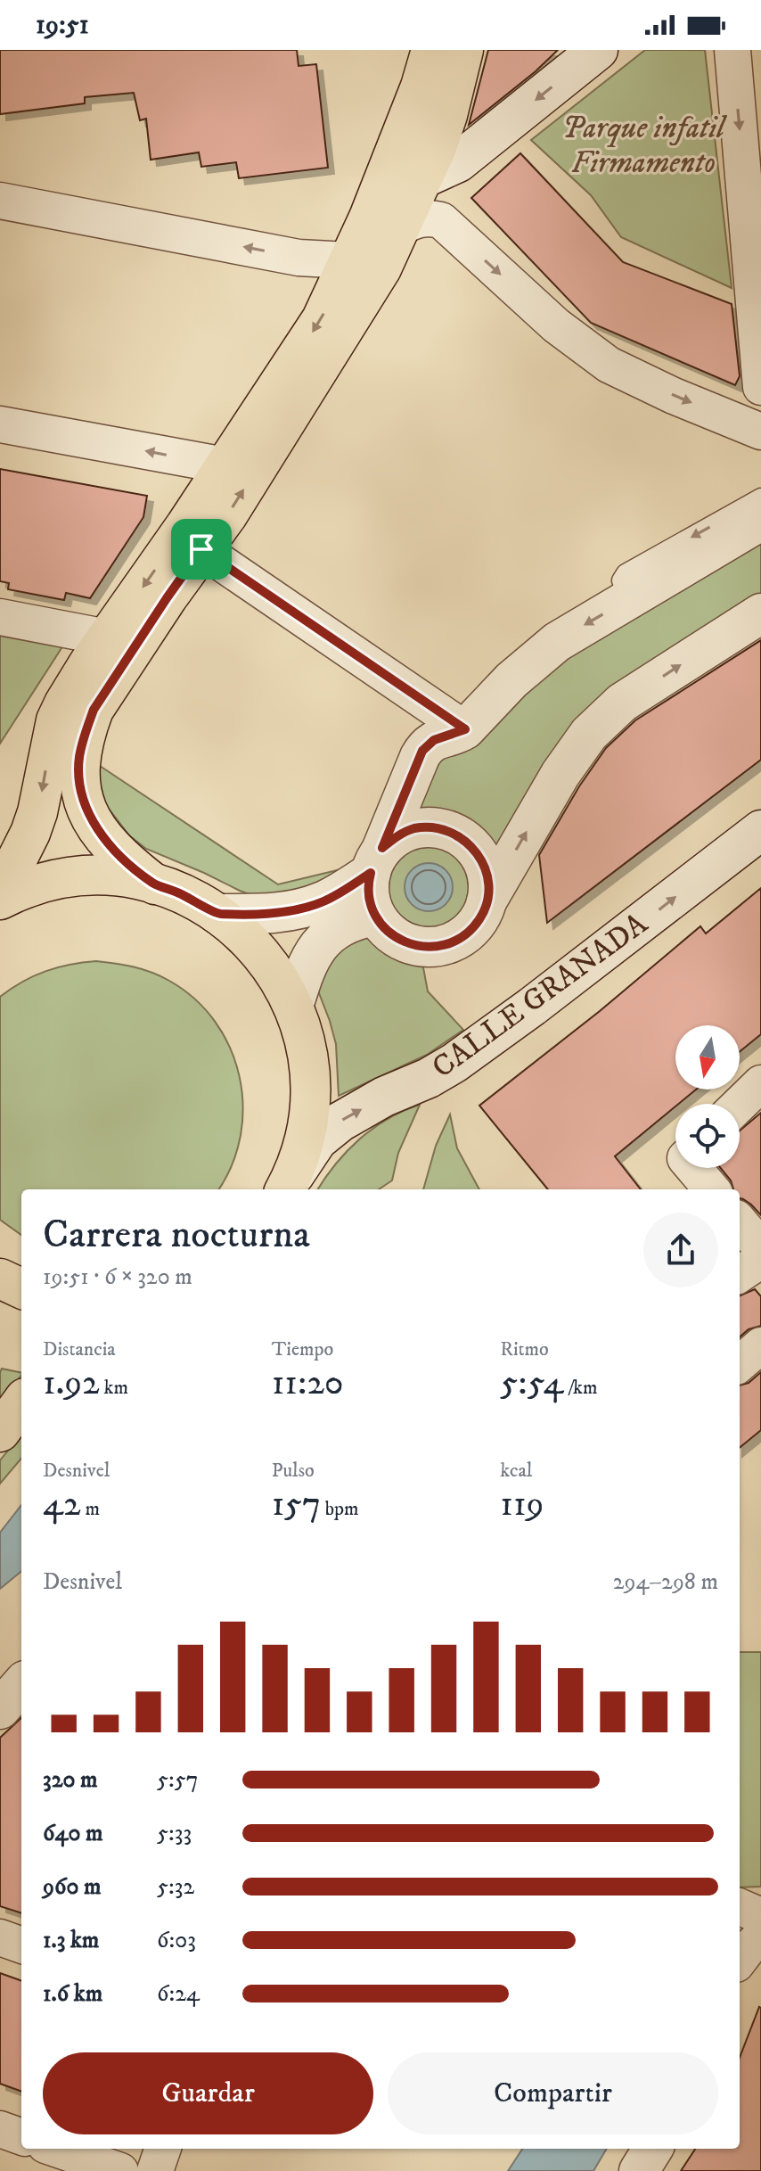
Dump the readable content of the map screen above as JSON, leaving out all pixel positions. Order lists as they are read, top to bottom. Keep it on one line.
{"streets":{"street":["CALLE GRANADA"]},"parks":["Parque infatil Firmamento"],"north":"bottom","page":{"status":"19:51","heading":["Carrera nocturna","19:51 · 6 × 320 m"],"stats":[["Distancia","1.92 km"],["Tiempo","11:20"],["Ritmo","5:54 /km"],["Desnivel","42 m"],["Pulso","157 bpm"],["kcal","119"]],"chart":["Desnivel","294–298 m"],"list":[{"name":"320 m","note":"5:57"},{"name":"640 m","note":"5:33"},{"name":"960 m","note":"5:32"},{"name":"1.3 km","note":"6:03"},{"name":"1.6 km","note":"6:24"}],"buttons":["Guardar","Compartir"]}}
